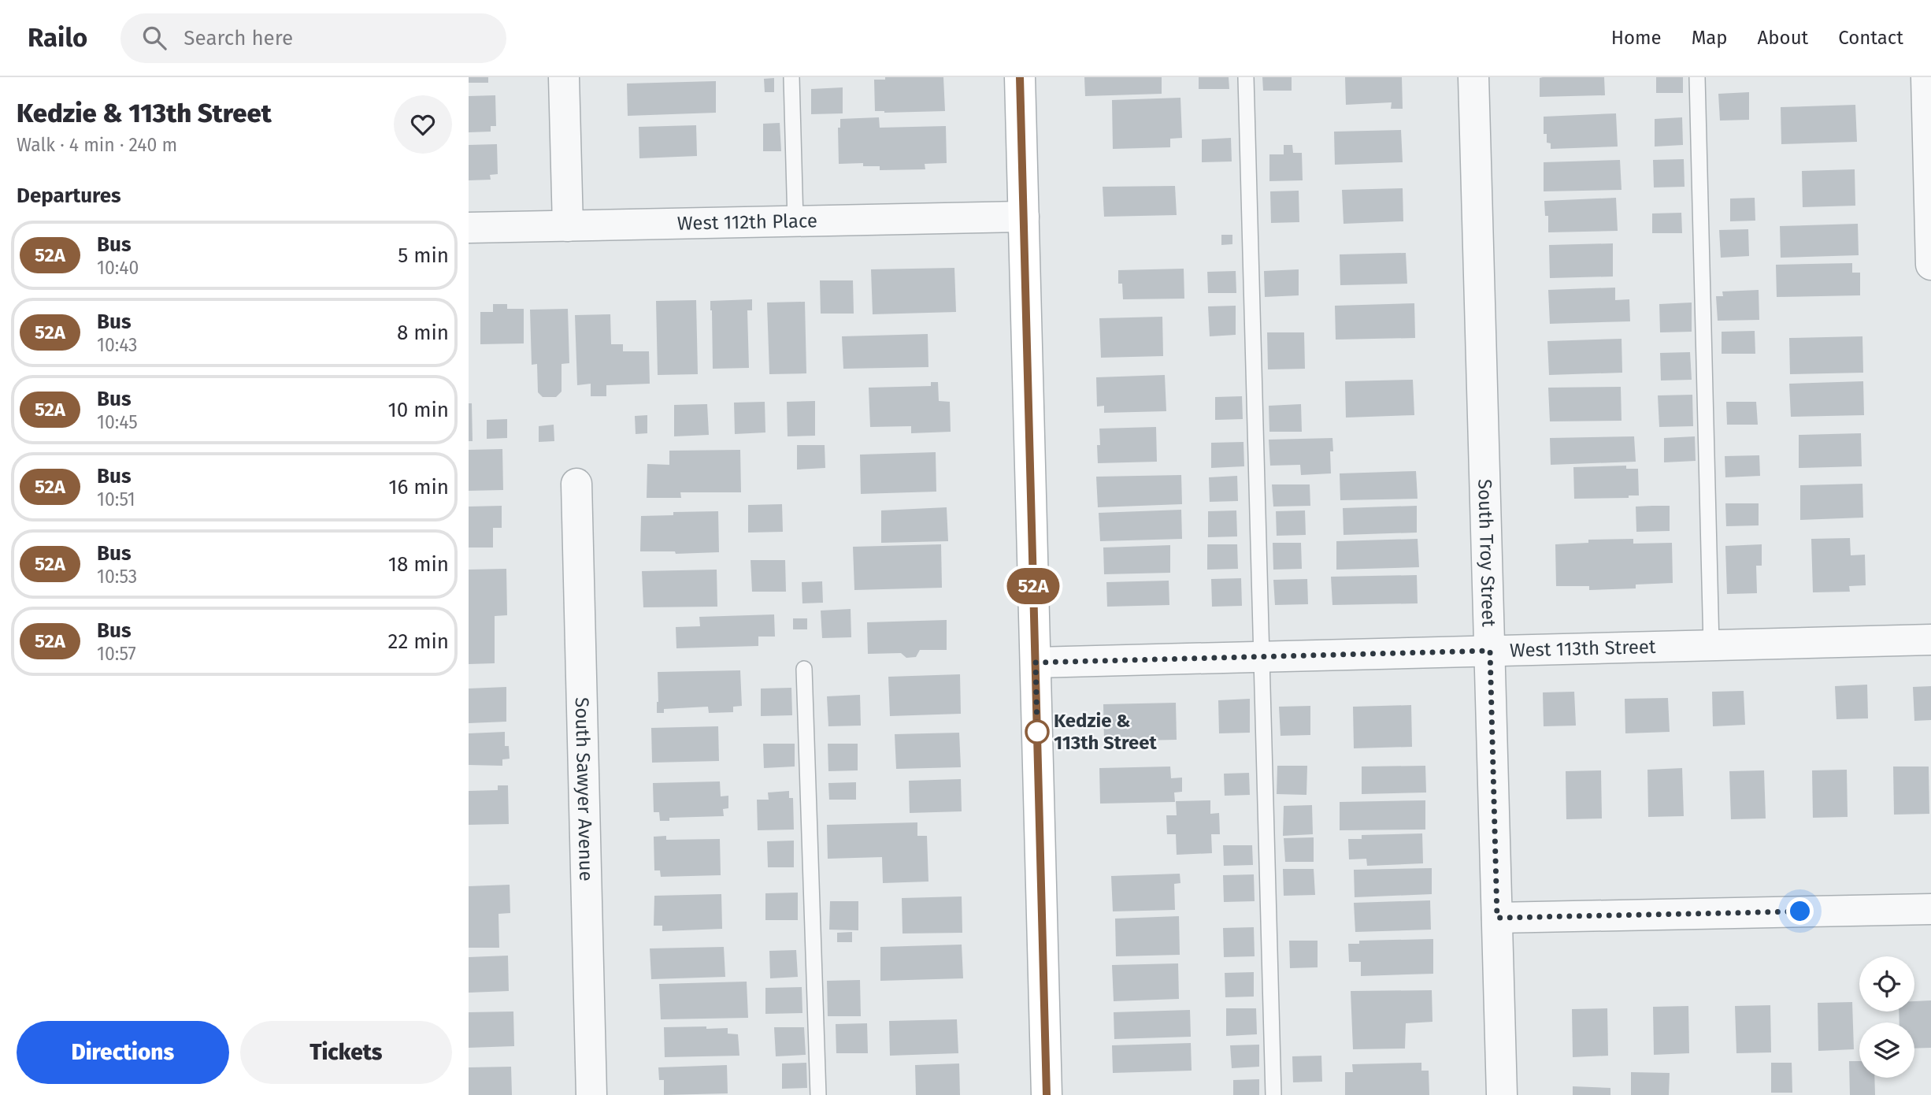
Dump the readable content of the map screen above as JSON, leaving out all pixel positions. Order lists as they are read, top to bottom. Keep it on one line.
{"streets":{"street":["West 112th Place","South Troy Street","West 113th Street","South Sawyer Avenue"]},"crossings":[["South Troy Street","West 113th Street"]],"places":["Kedzie & 113th Street"],"lines":["bus line 52A"],"page":{"header":"Railo","search":"Search here","nav":["Home","Map","About","Contact"],"heading":[["Kedzie & 113th Street","Walk · 4 min · 240 m"],"Departures"],"on_map":"52A","list":[{"mark":"52A","name":"Bus","note":"10:40","value":"5 min"},{"mark":"52A","name":"Bus","note":"10:43","value":"8 min"},{"mark":"52A","name":"Bus","note":"10:45","value":"10 min"},{"mark":"52A","name":"Bus","note":"10:51","value":"16 min"},{"mark":"52A","name":"Bus","note":"10:53","value":"18 min"},{"mark":"52A","name":"Bus","note":"10:57","value":"22 min"}],"buttons":["Directions","Tickets"]}}
